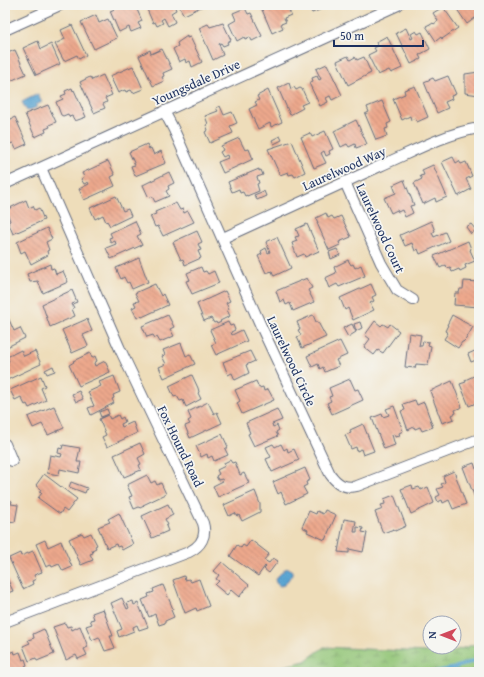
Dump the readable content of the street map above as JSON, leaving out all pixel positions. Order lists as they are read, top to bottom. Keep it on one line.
{"streets":{"street":["Youngsdale Drive","Laurelwood Way","Laurelwood Court","Laurelwood Circle","Fox Hound Road"]},"crossings":[["Youngsdale Drive","Laurelwood Circle"],["Youngsdale Drive","Fox Hound Road"],["Laurelwood Way","Laurelwood Court"],["Laurelwood Way","Laurelwood Circle"]],"scale_bar":"50 m","north":"left"}
